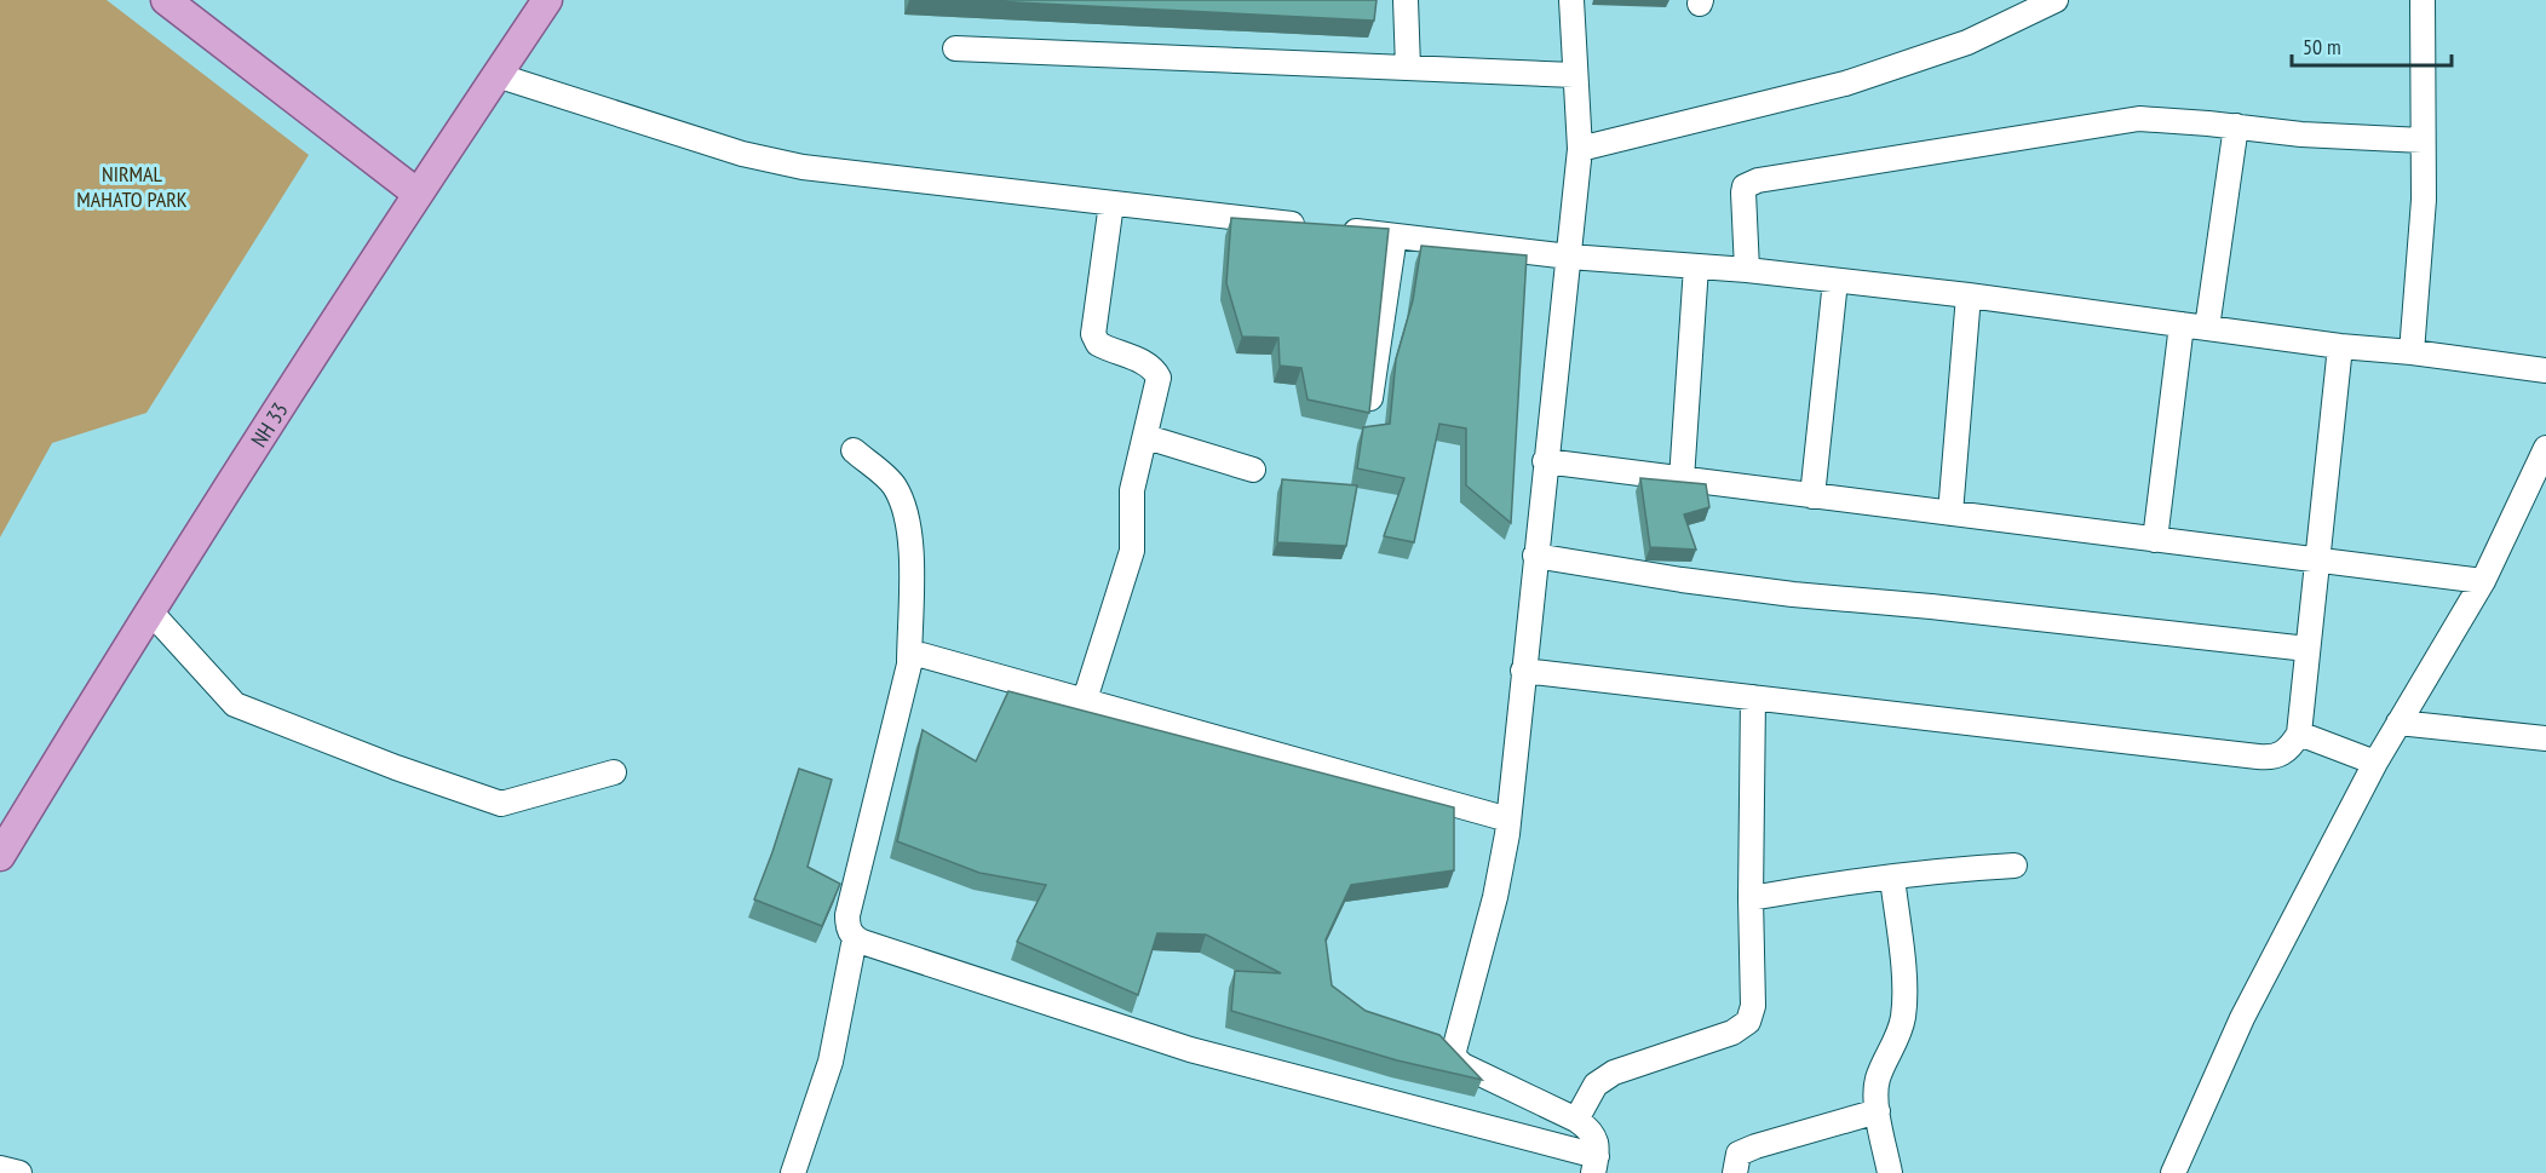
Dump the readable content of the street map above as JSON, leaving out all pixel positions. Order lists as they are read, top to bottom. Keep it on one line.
{"streets":{"main road":["NH 33"]},"parks":["NIRMAL MAHATO PARK"],"scale_bar":"50 m"}
